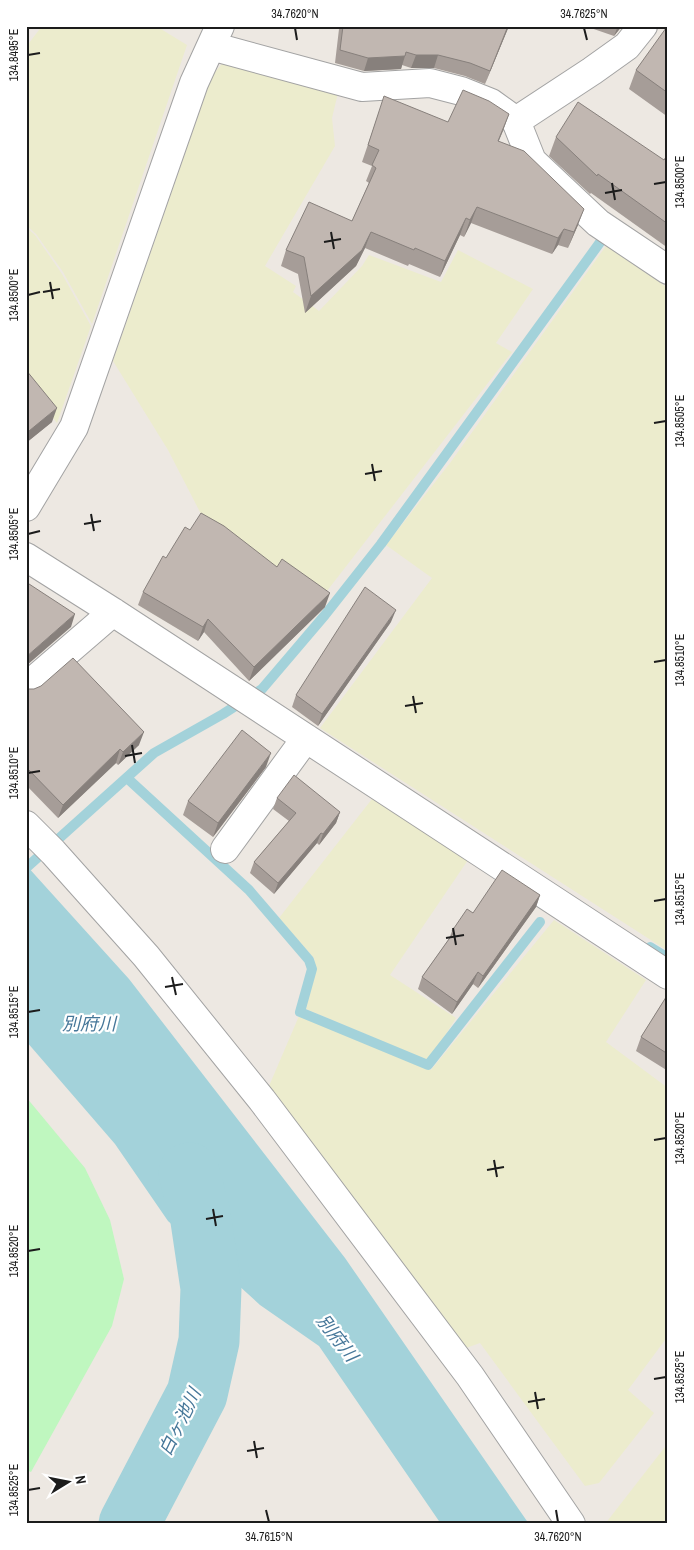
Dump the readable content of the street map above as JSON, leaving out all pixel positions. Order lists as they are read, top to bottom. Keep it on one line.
{"water":["別府川","白ヶ池川"],"north":"right","coordinates":["34.7620°N","34.7625°N","134.8495°E","134.8500°E","134.8505°E","134.8510°E","134.8515°E","134.8520°E","134.8525°E","34.7615°N"]}
